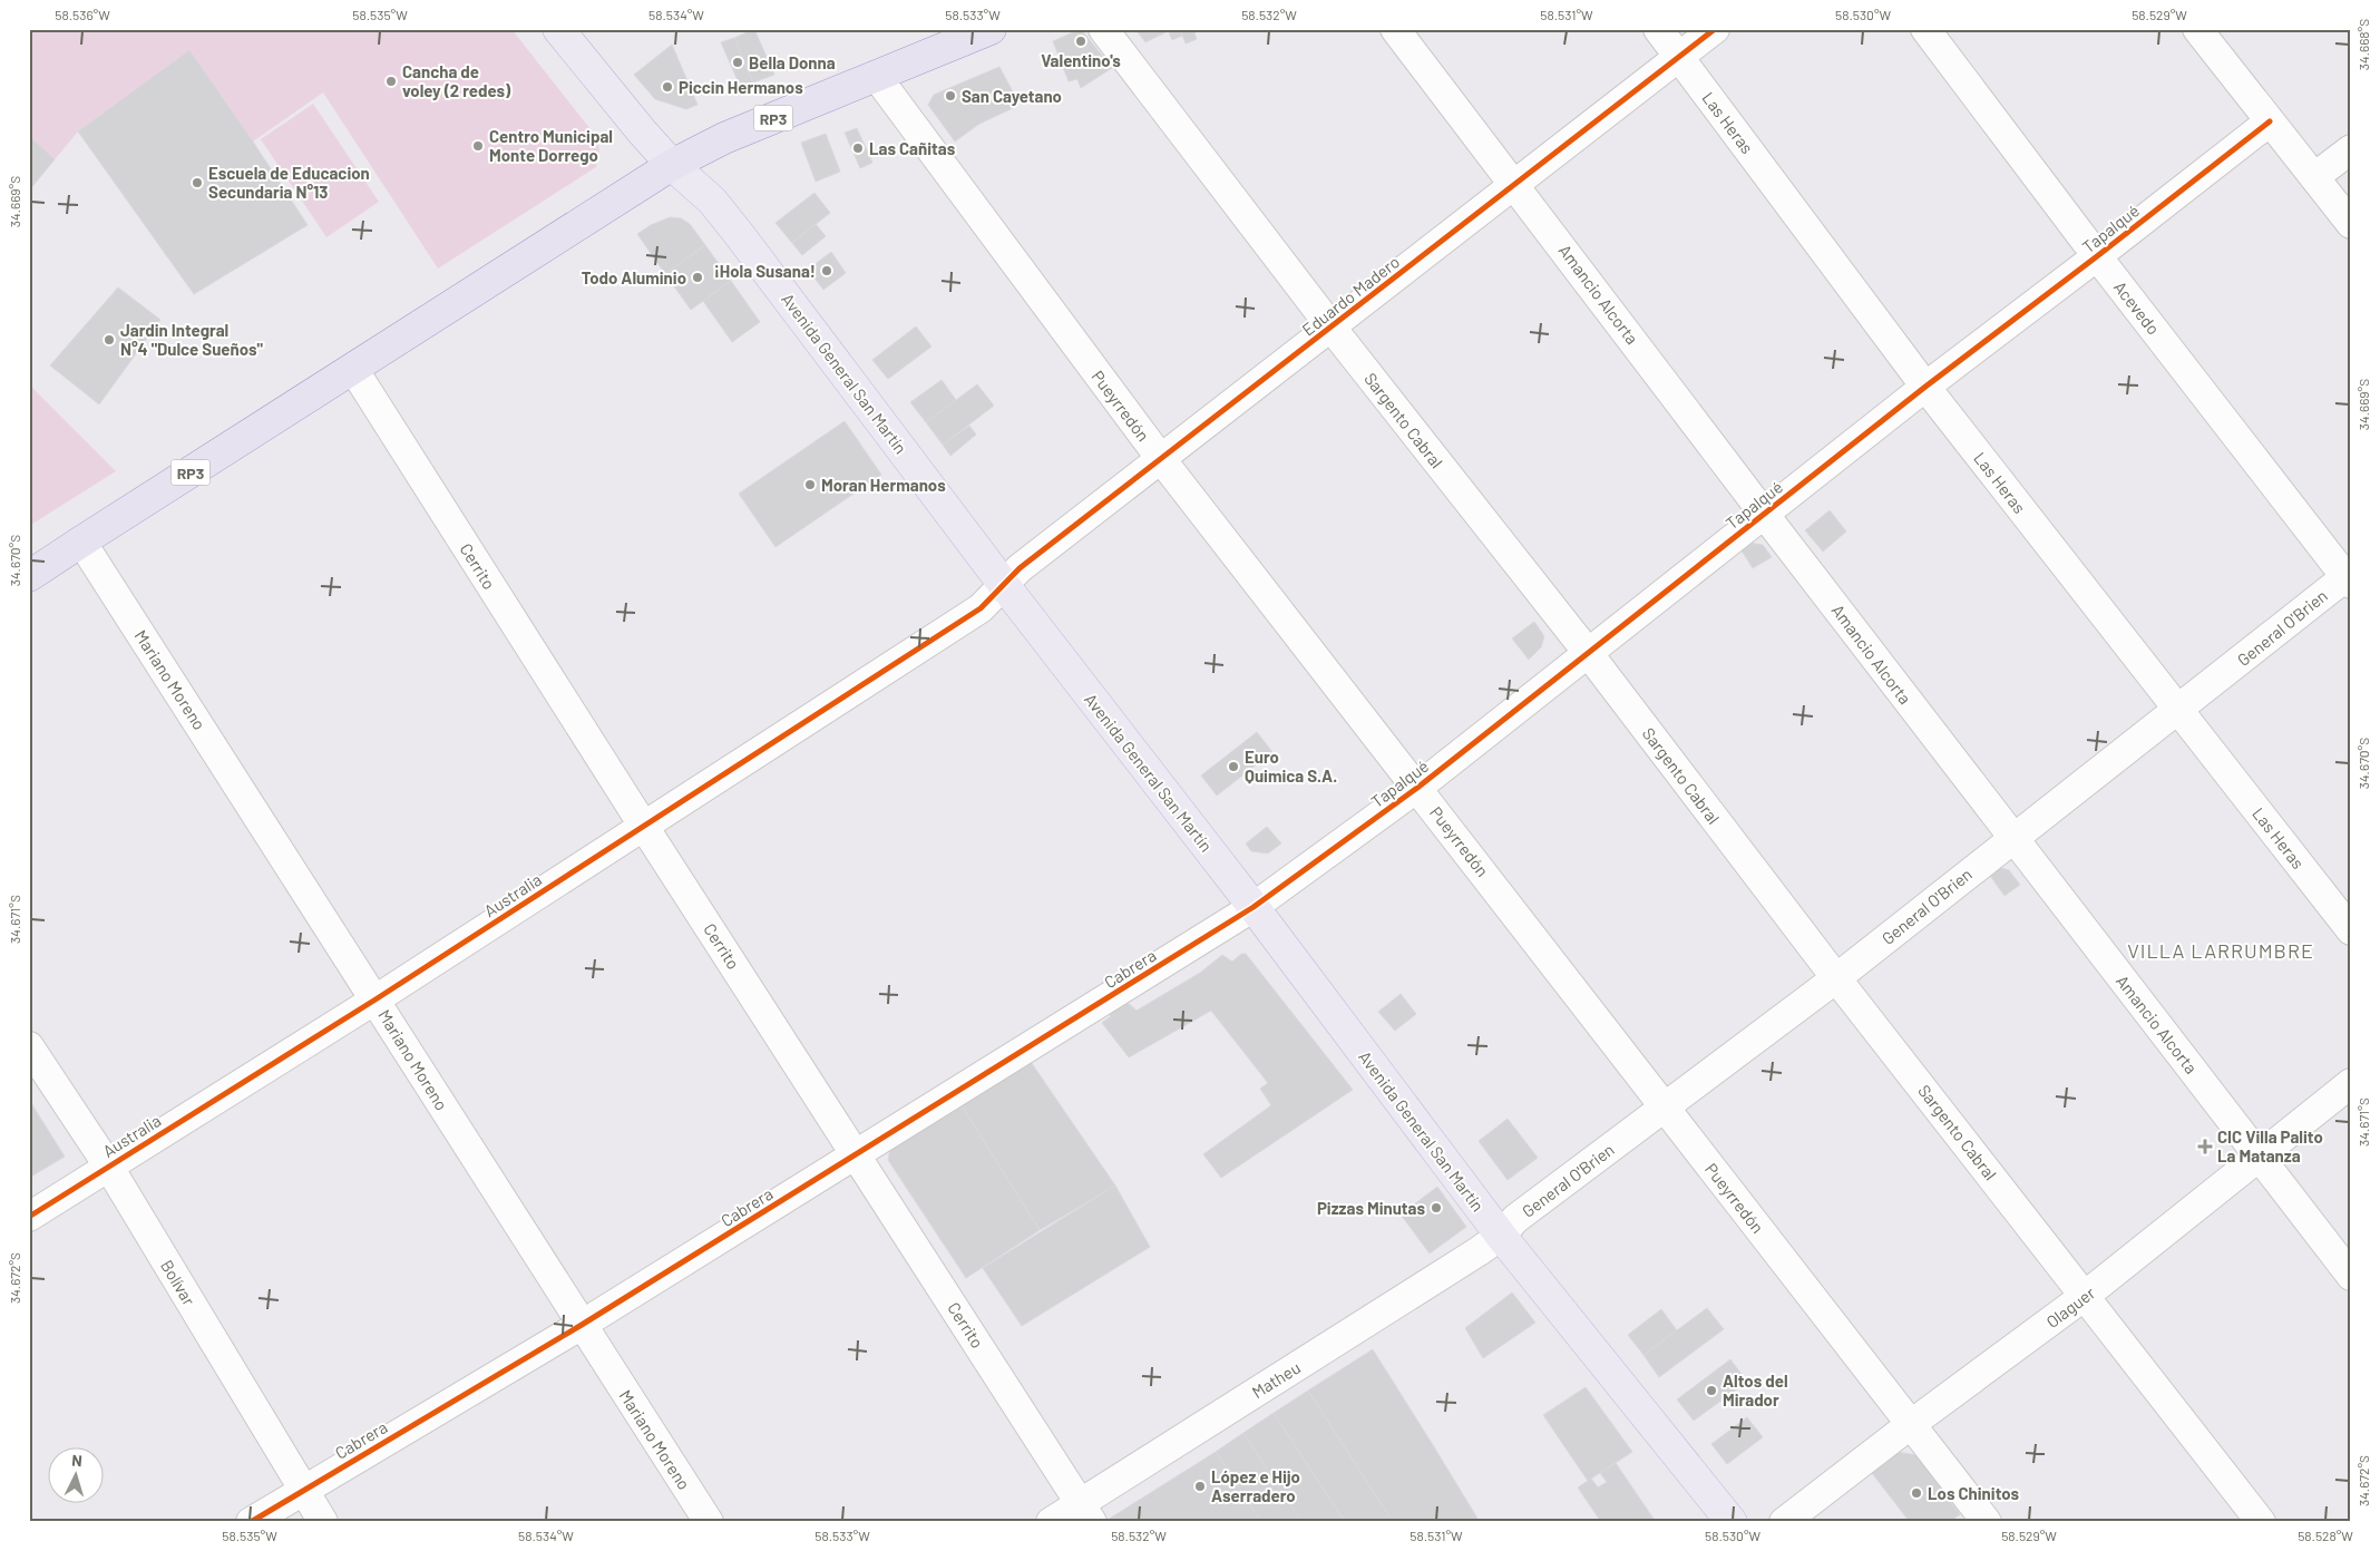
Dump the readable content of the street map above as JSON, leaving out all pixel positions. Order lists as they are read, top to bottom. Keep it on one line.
{"streets":{"highway":["RP3"],"main road":["Avenida General San Martín"],"street":["Las Heras","Tapalqué","Amancio Alcorta","Eduardo Madero","Acevedo","Pueyrredón","Sargento Cabral","Cerrito","General O'Brien","Mariano Moreno","Australia","Cabrera","Bolívar","Olaguer","Matheu"]},"crossings":[["RP3","Avenida General San Martín"],["RP3","Pueyrredón"],["RP3","Cerrito"],["RP3","Mariano Moreno"],["Las Heras","Tapalqué"],["Las Heras","Eduardo Madero"],["Las Heras","General O'Brien"],["Tapalqué","Amancio Alcorta"],["Tapalqué","Acevedo"],["Tapalqué","Avenida General San Martín"],["Tapalqué","Pueyrredón"],["Tapalqué","Sargento Cabral"],["Tapalqué","Cabrera"],["Amancio Alcorta","Eduardo Madero"],["Amancio Alcorta","General O'Brien"],["Amancio Alcorta","Olaguer"],["Eduardo Madero","Avenida General San Martín"],["Eduardo Madero","Pueyrredón"],["Eduardo Madero","Sargento Cabral"],["Eduardo Madero","Australia"],["Acevedo","General O'Brien"],["Avenida General San Martín","General O'Brien"],["Avenida General San Martín","Australia"],["Avenida General San Martín","Cabrera"],["Avenida General San Martín","Matheu"],["Pueyrredón","General O'Brien"],["Pueyrredón","Olaguer"],["Sargento Cabral","General O'Brien"],["Sargento Cabral","Olaguer"],["Cerrito","Australia"],["Cerrito","Cabrera"],["Cerrito","Matheu"],["General O'Brien","Matheu"],["Mariano Moreno","Australia"],["Mariano Moreno","Cabrera"],["Australia","Bolívar"],["Cabrera","Bolívar"]],"districts":["VILLA LARRUMBRE"],"places":{"other":["Valentino's","Bella Donna","Cancha de voley (2 redes)","Piccin Hermanos","San Cayetano","Centro Municipal Monte Dorrego","Las Cañitas","Escuela de Educacion Secundaria N°13","¡Hola Susana!","Todo Aluminio","Jardin Integral N°4 \"Dulce Sueños\"","Moran Hermanos","Euro Quimica S.A.","Pizzas Minutas","Altos del Mirador","López e Hijo Aserradero","Los Chinitos"],"health":["CIC Villa Palito La Matanza"]},"north":"top","coordinates":["58.536°W","58.535°W","58.534°W","58.533°W","58.532°W","58.531°W","58.530°W","58.529°W","34.668°S","34.669°S","34.670°S","34.671°S","34.672°S","58.528°W"]}
